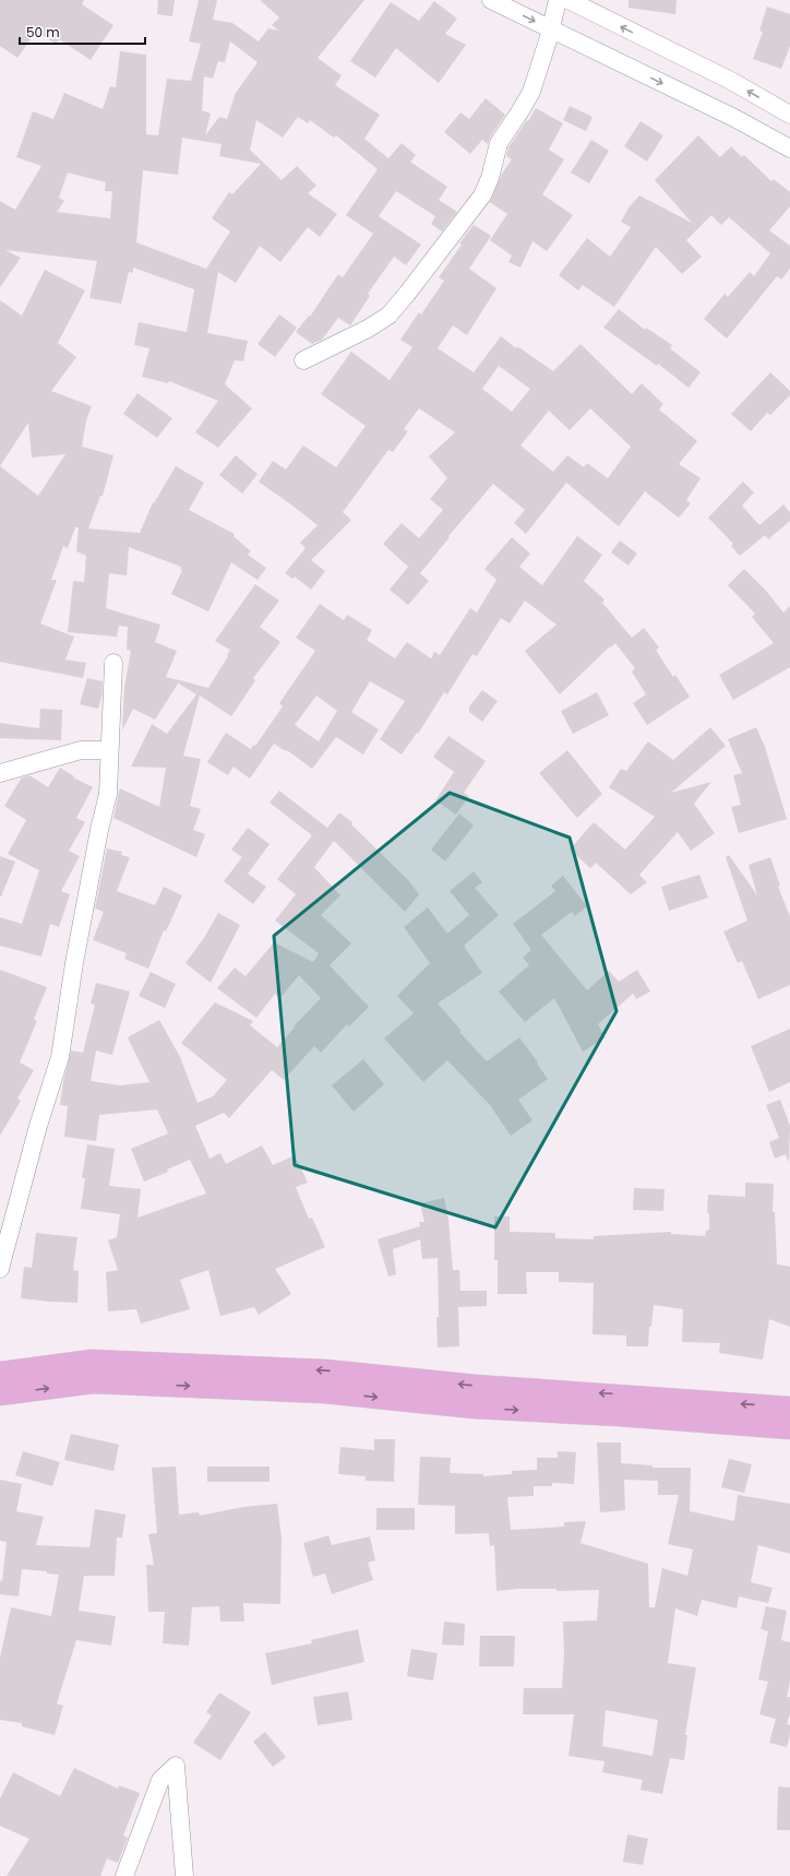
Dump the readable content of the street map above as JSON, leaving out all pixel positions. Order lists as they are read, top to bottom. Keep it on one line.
{"scale_bar":"50 m"}
